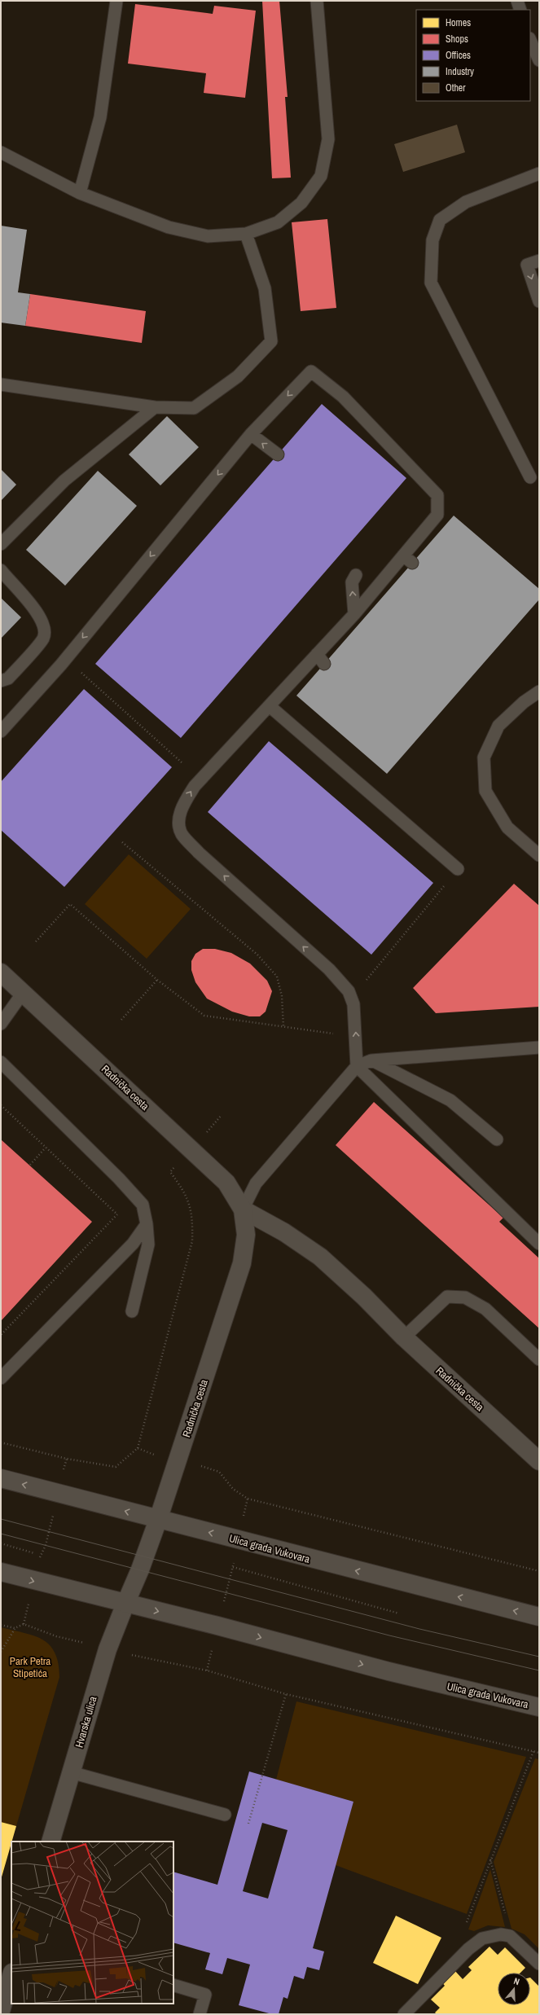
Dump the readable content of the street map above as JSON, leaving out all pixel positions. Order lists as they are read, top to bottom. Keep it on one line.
{"streets":{"street":["Radnička cesta","Ulica grada Vukovara","Hvarska ulica"]},"crossings":[["Radnička cesta","Ulica grada Vukovara"],["Radnička cesta","Hvarska ulica"],["Ulica grada Vukovara","Hvarska ulica"]],"parks":["Park Petra Stipetića"],"legend":["Homes","Shops","Offices","Industry","Other"],"north":"top"}
